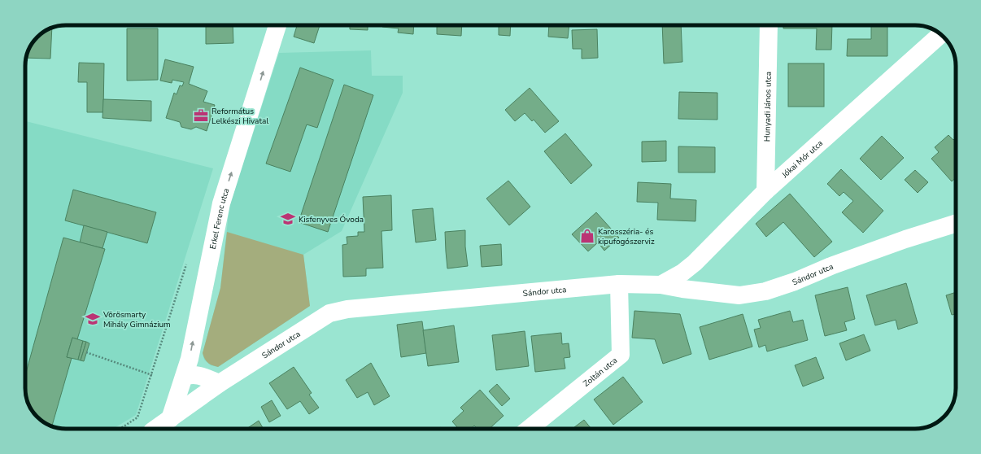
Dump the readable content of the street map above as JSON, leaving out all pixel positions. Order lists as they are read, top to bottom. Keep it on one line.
{"streets":{"street":["Hunyadi János utca","Jókai Mór utca","Erkel Ferenc utca","Sándor utca","Zoltán utca"]},"crossings":[["Hunyadi János utca","Jókai Mór utca"],["Jókai Mór utca","Sándor utca"],["Erkel Ferenc utca","Sándor utca"],["Sándor utca","Zoltán utca"]],"one_way":["Erkel Ferenc utca"],"places":{"office":["Református Lelkészi Hivatal"],"school or university":["Kisfenyves Óvoda","Vörösmarty Mihály Gimnázium"],"shop":["Karosszéria- és kipufogószerviz"]}}
